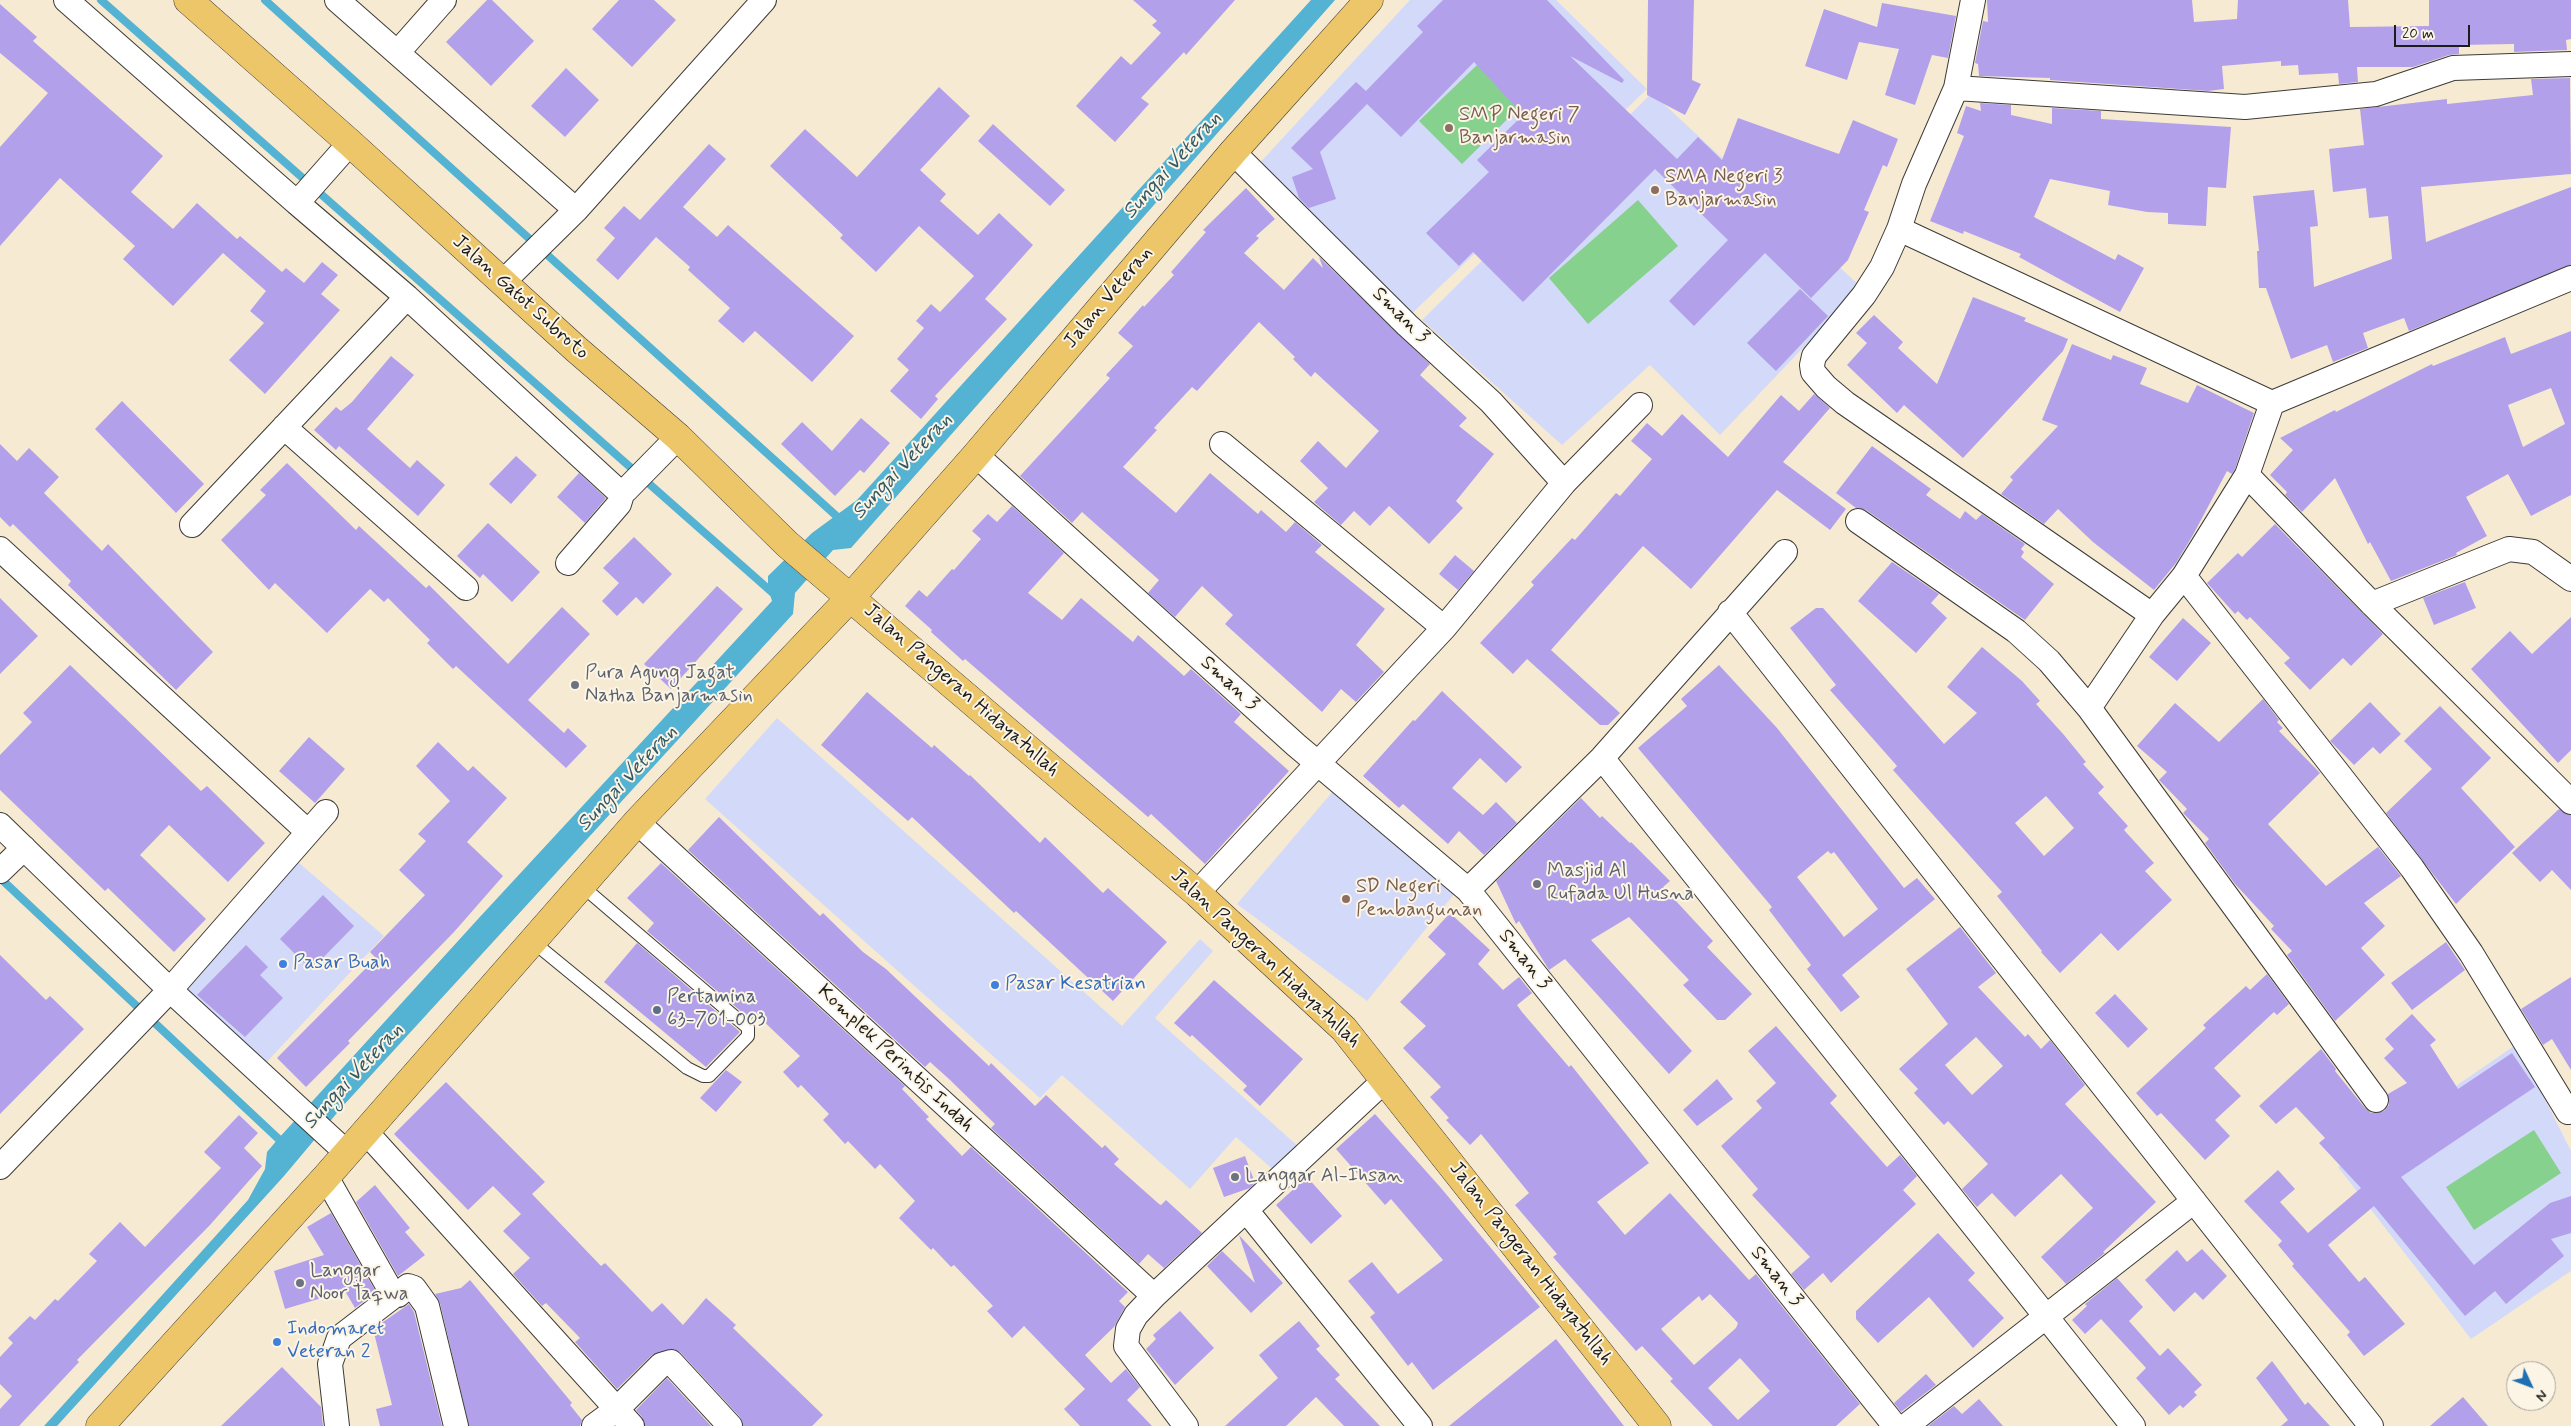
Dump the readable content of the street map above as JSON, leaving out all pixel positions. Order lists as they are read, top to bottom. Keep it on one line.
{"streets":{"main road":["Jalan Gatot Subroto","Jalan Veteran","Jalan Pangeran Hidayatullah"],"street":["Sman 3","Komplek Perintis Indah"]},"crossings":[["Jalan Gatot Subroto","Jalan Veteran"],["Jalan Gatot Subroto","Jalan Pangeran Hidayatullah"],["Jalan Veteran","Sman 3"],["Jalan Veteran","Jalan Pangeran Hidayatullah"],["Jalan Veteran","Komplek Perintis Indah"]],"water":["Sungai Veteran"],"places":["SMP Negeri 7 Banjarmasin","SMA Negeri 3 Banjarmasin","Pura Agung Jagat Natha Banjarmasin","Masjid Al Rufada Ul Husna","SD Negeri Pembangunan","Pasar Buah","Pasar Kesatrian","Pertamina 63-701-003","Langgar Al-Ihsan","Langgar Noor Taqwa","Indomaret Veteran 2"],"scale_bar":"20 m","north":"bottom right"}
